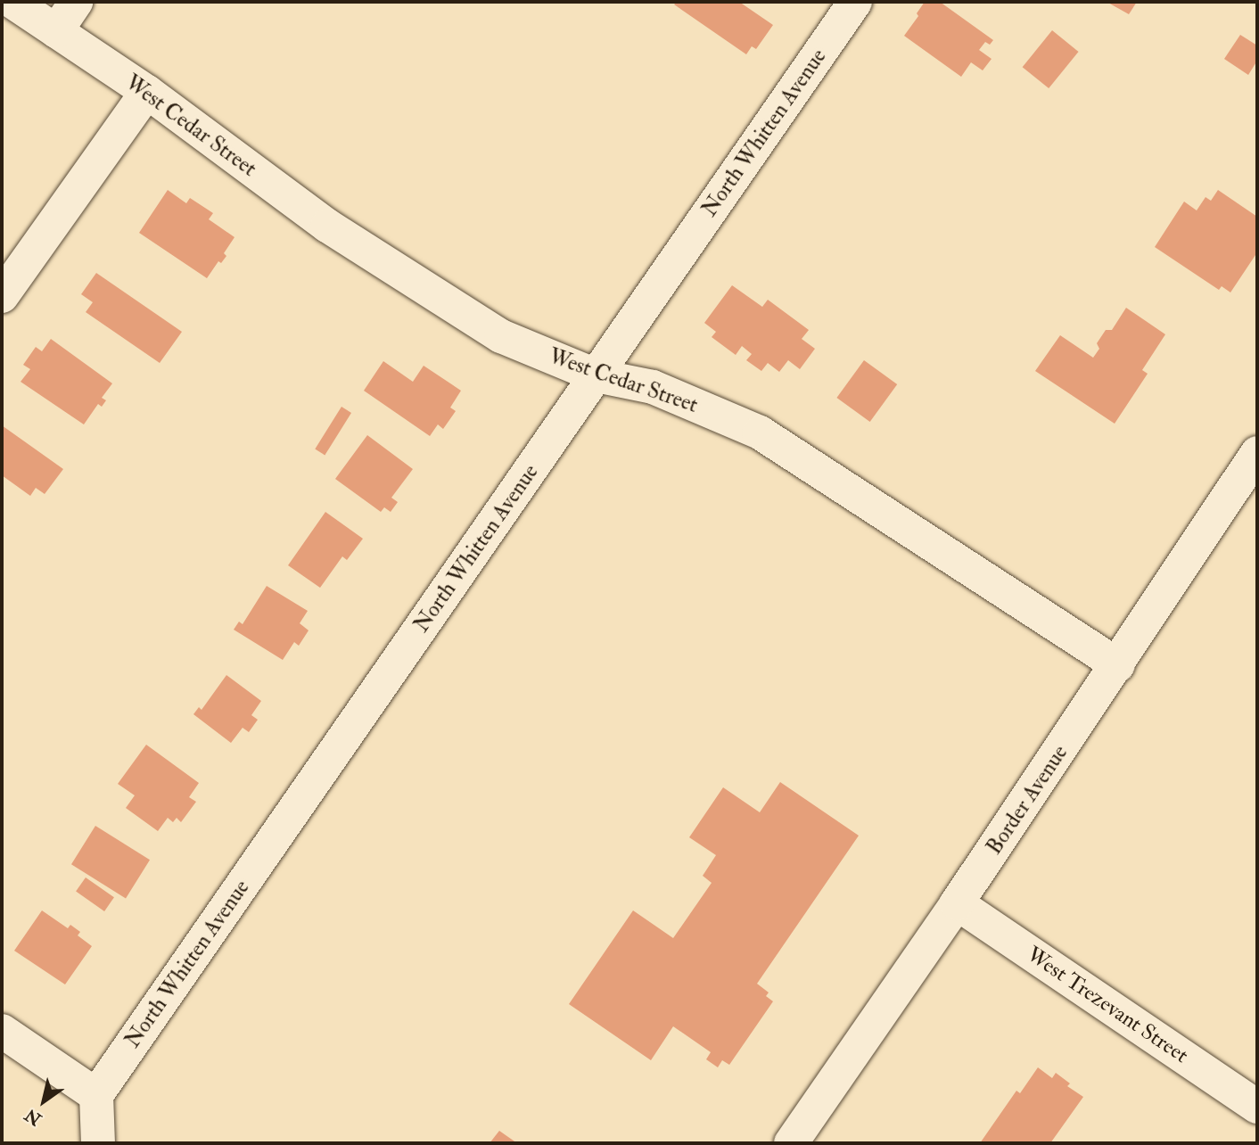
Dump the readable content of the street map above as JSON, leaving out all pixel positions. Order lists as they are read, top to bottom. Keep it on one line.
{"streets":{"street":["West Cedar Street","North Whitten Avenue","Border Avenue","West Trezevant Street"]},"crossings":[["West Cedar Street","North Whitten Avenue"],["West Cedar Street","Border Avenue"],["Border Avenue","West Trezevant Street"]],"north":"bottom left"}
